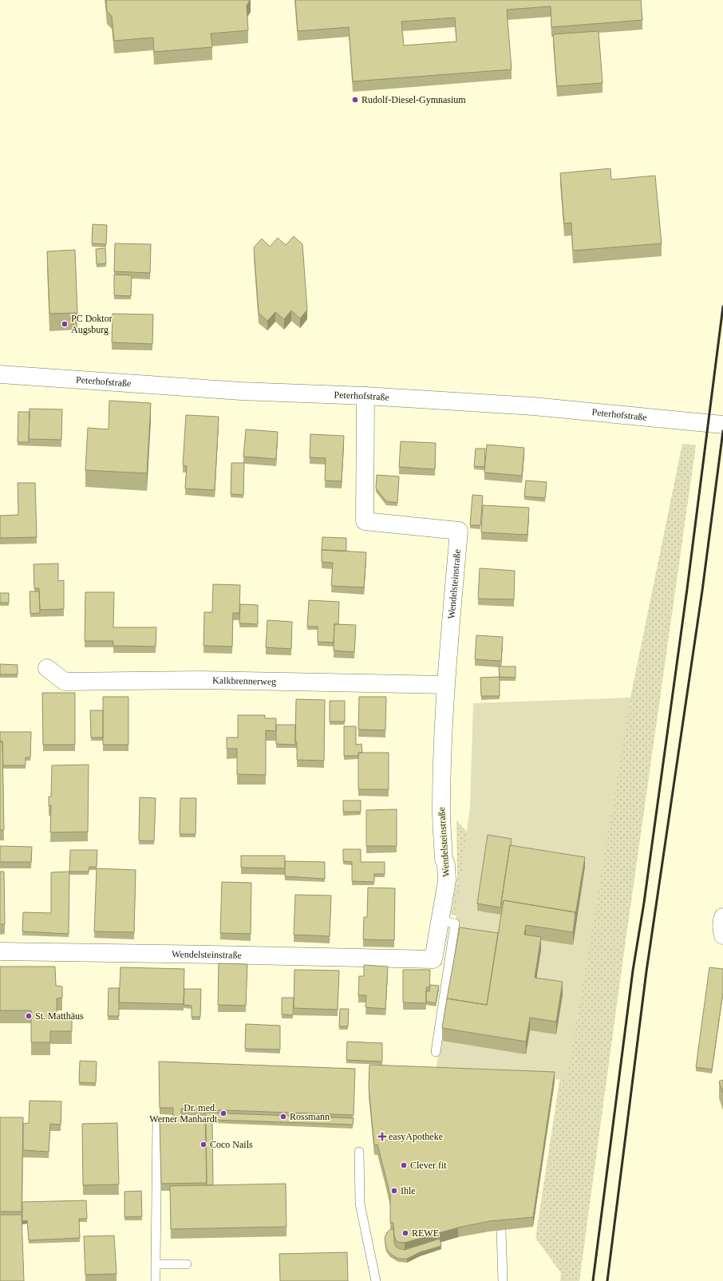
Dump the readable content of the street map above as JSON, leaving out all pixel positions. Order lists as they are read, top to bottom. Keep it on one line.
{"streets":{"street":["Peterhofstraße","Wendelsteinstraße","Kalkbrennerweg"]},"crossings":[["Peterhofstraße","Wendelsteinstraße"],["Wendelsteinstraße","Kalkbrennerweg"]],"places":{"other":["Rudolf-Diesel-Gymnasium","PC Doktor Augsburg","St. Matthäus","Dr. med. Werner Manhardt","Rossmann","Coco Nails","Clever fit","Ihle","REWE"],"health":["easyApotheke"]}}
